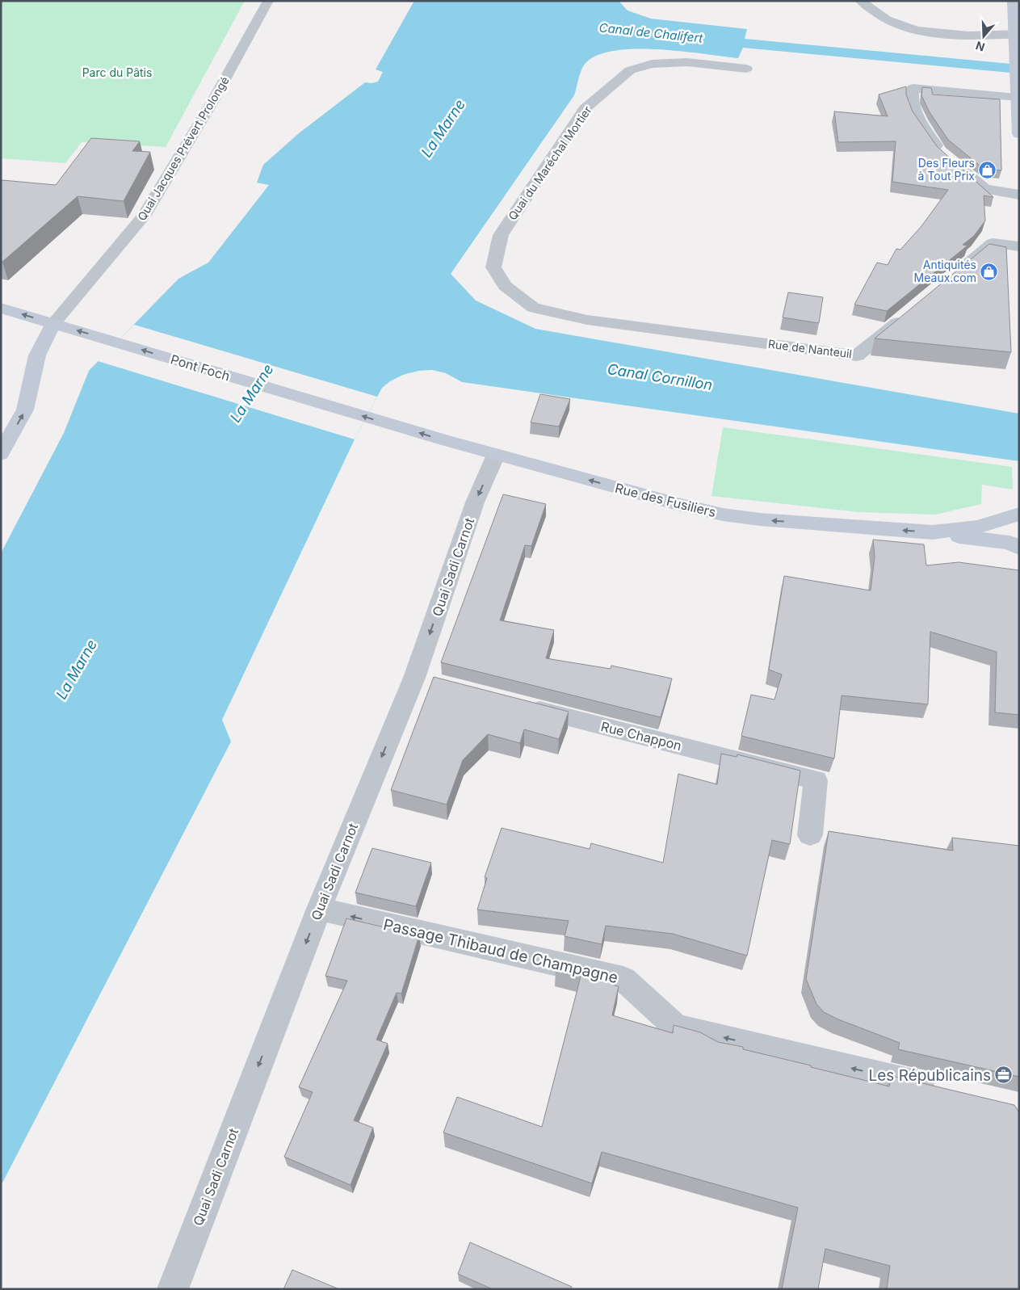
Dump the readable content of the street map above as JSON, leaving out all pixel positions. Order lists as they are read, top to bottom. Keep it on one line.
{"streets":{"main road":["Pont Foch","Rue des Fusiliers"],"street":["Quai Jacques Prévert Prolongé","Quai du Maréchal Mortier","Rue de Nanteuil","Quai Sadi Carnot","Rue Chappon","Passage Thibaud de Champagne"]},"crossings":[["Quai Jacques Prévert Prolongé","Pont Foch"],["Quai du Maréchal Mortier","Rue de Nanteuil"],["Pont Foch","Rue des Fusiliers"],["Rue des Fusiliers","Quai Sadi Carnot"],["Quai Sadi Carnot","Passage Thibaud de Champagne"]],"one_way":["Pont Foch","Rue des Fusiliers","Quai Sadi Carnot","Passage Thibaud de Champagne"],"water":["Canal de Chalifert","La Marne","Canal Cornillon"],"parks":["Parc du Pâtis"],"places":{"shop":["Des Fleurs à Tout Prix","Antiquités Meaux.com"],"office":["Les Républicains"]},"north":"bottom"}
